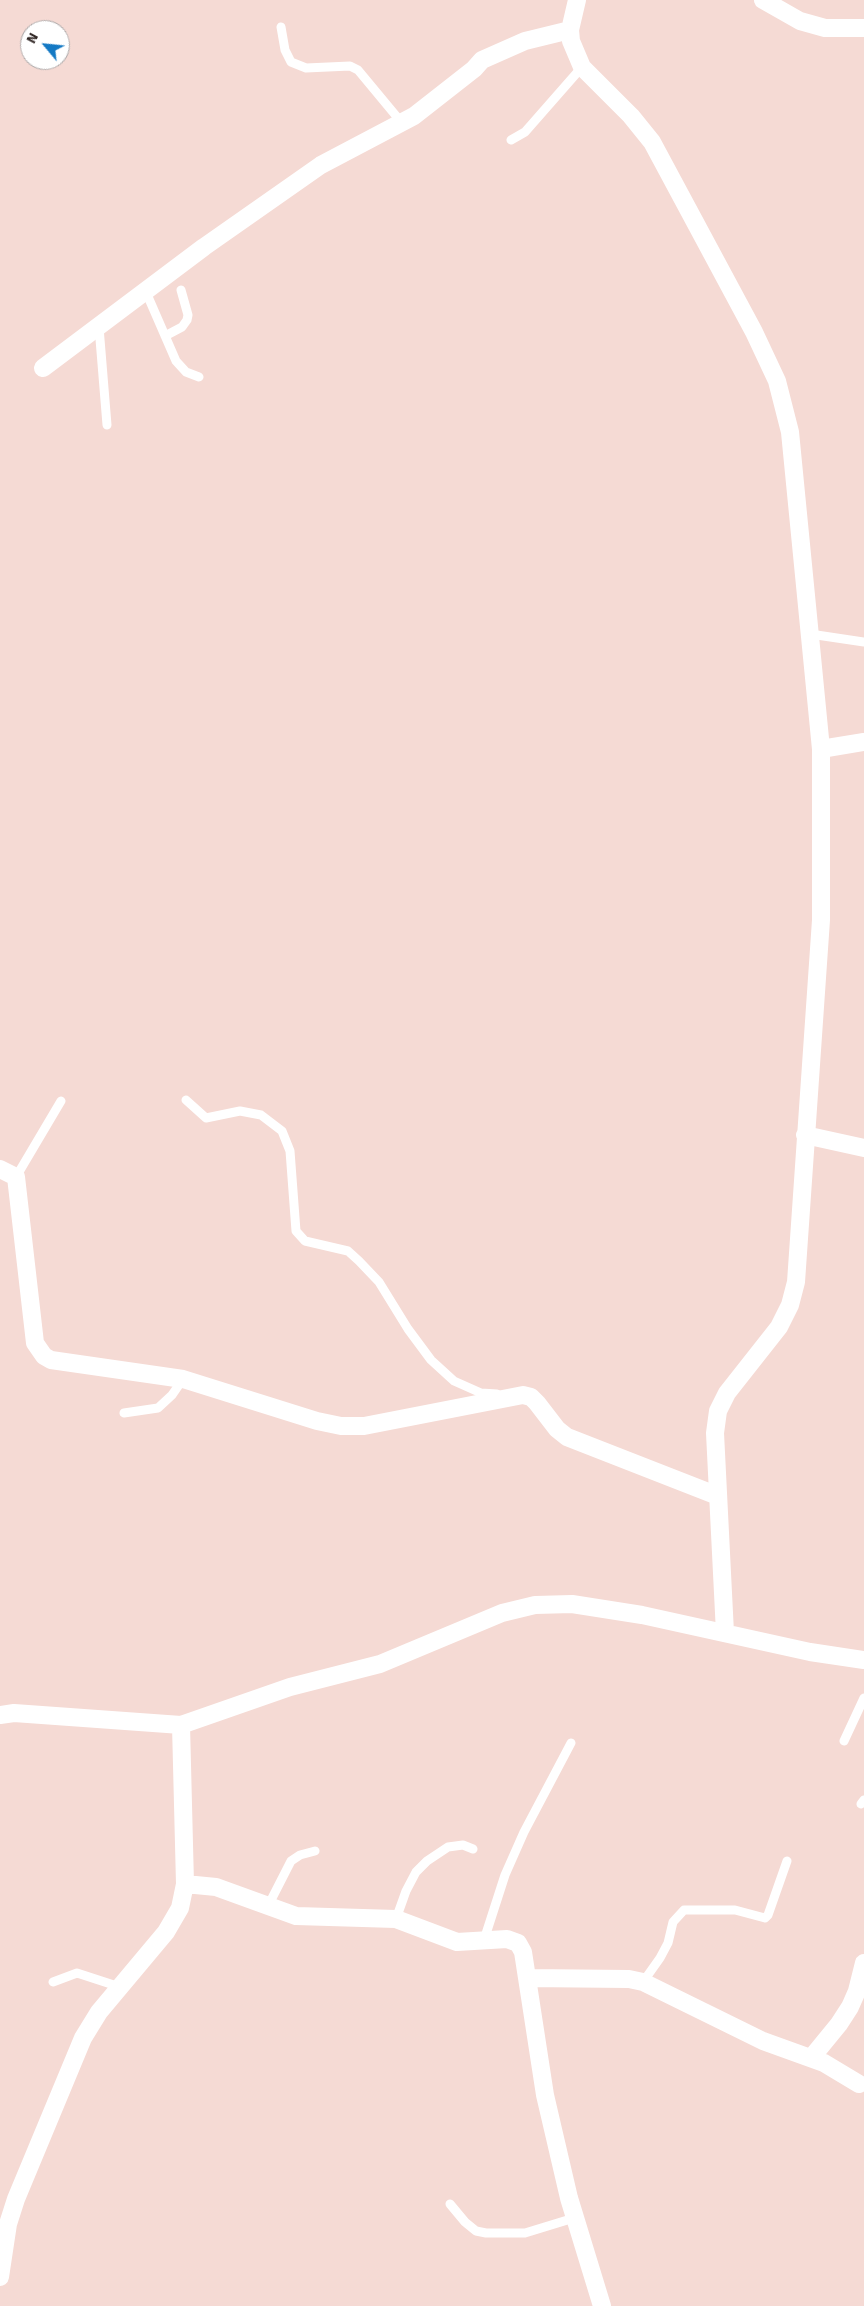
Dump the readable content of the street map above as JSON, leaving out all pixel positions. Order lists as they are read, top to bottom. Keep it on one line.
{"north":"top left"}
